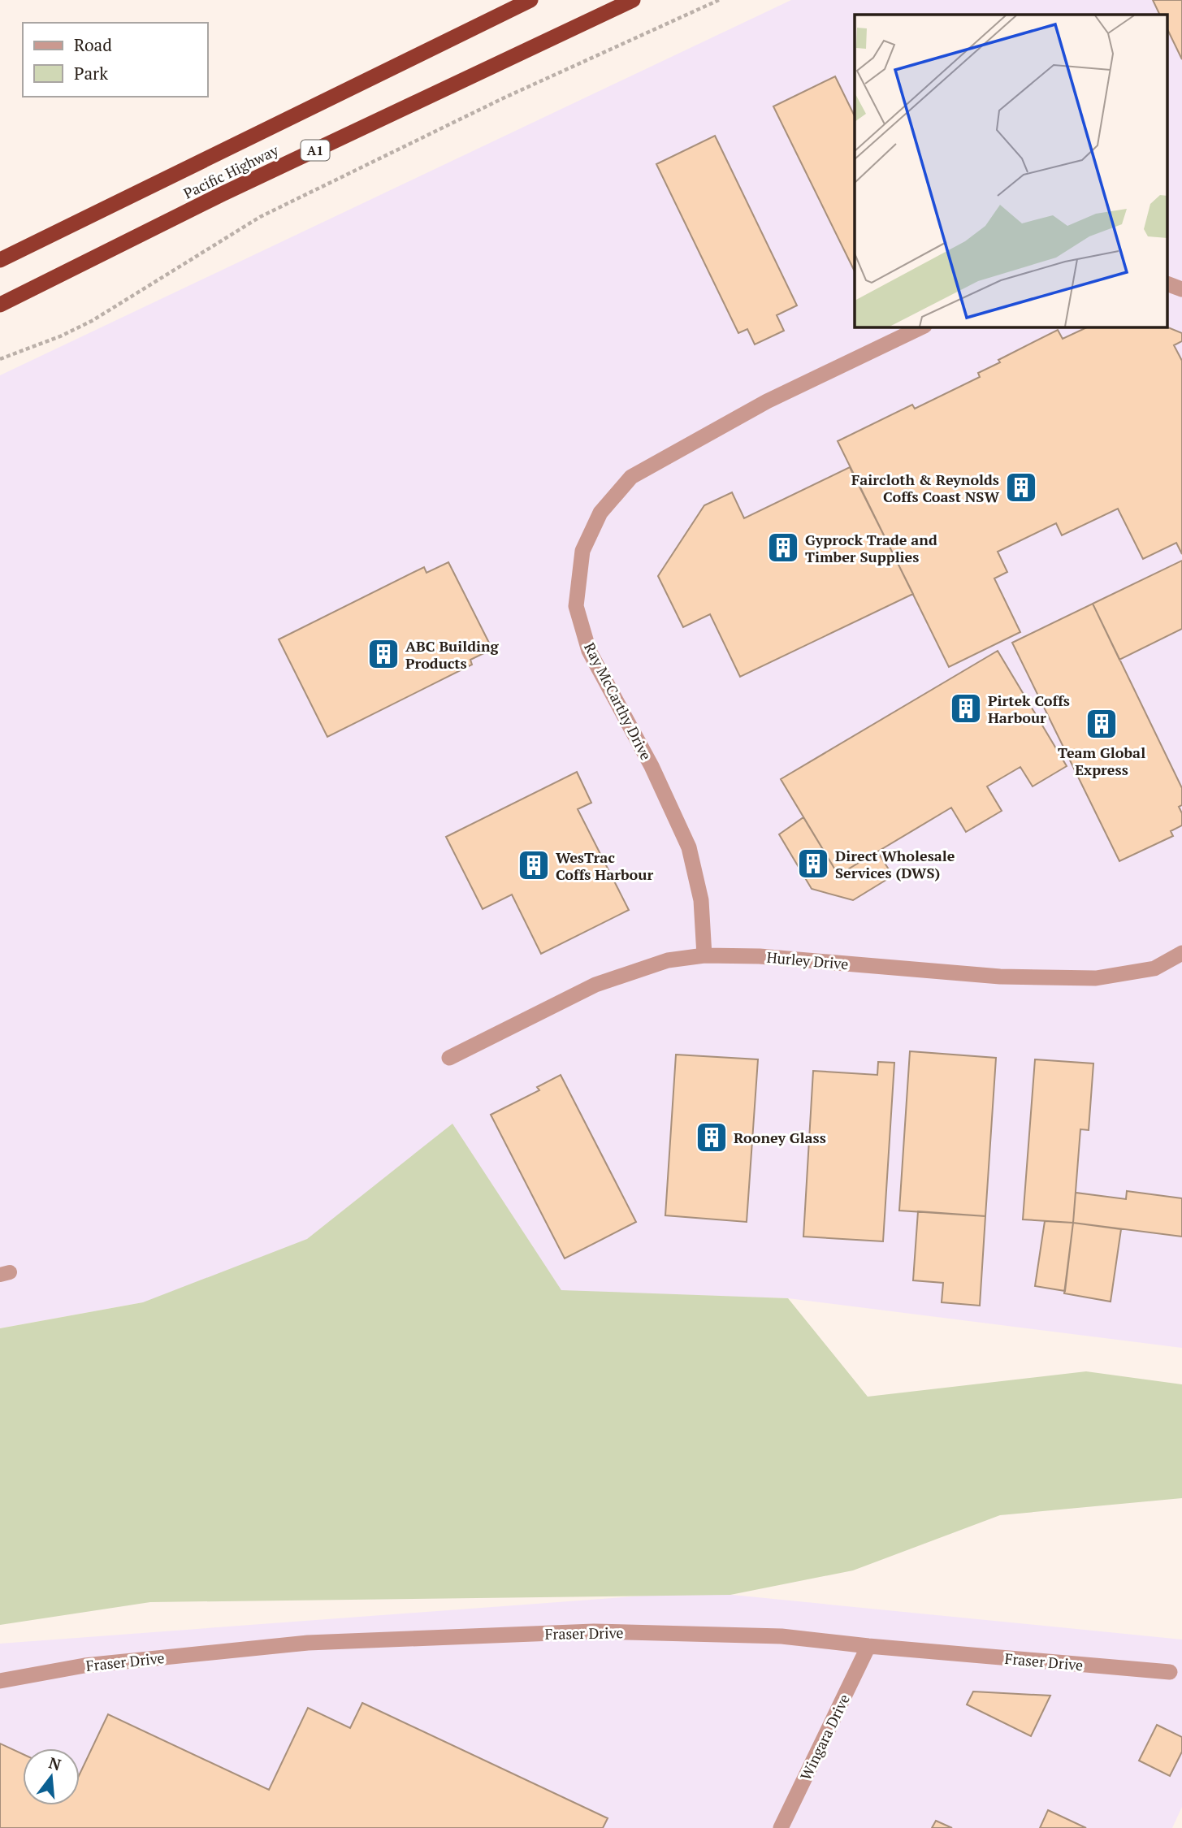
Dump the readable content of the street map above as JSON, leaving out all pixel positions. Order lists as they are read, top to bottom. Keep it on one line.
{"streets":{"highway":["A1","Pacific Highway"],"street":["Ray McCarthy Drive","Hurley Drive","Fraser Drive","Wingara Drive"]},"crossings":[["Ray McCarthy Drive","Hurley Drive"],["Fraser Drive","Wingara Drive"]],"places":{"building":["Faircloth & Reynolds Coffs Coast NSW","Gyprock Trade and Timber Supplies","ABC Building Products","Pirtek Coffs Harbour","Team Global Express","Direct Wholesale Services (DWS)","WesTrac Coffs Harbour","Rooney Glass"]},"legend":["Road","Park"],"north":"top"}
